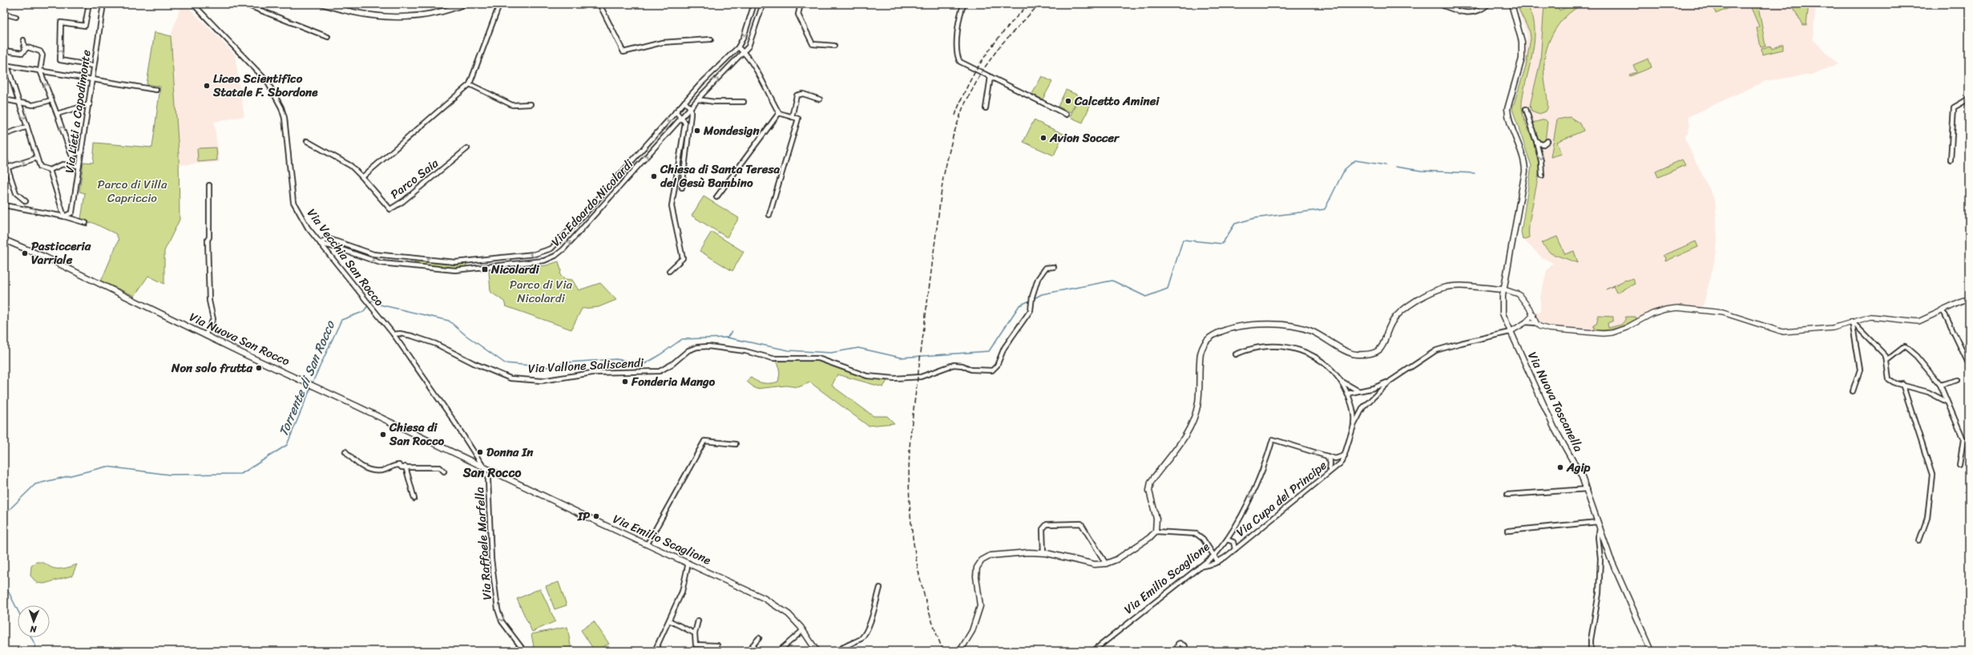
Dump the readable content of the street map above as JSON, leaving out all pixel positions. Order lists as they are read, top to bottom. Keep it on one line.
{"streets":{"main road":["Via Nuova San Rocco","Via Nuova Toscanella","Via Emilio Scaglione"],"street":["Via Lieti a Capodimonte","Parco Saia","Via Edoardo Nicolardi","Via Vecchia San Rocco","Via Vallone Saliscendi","Via Cupa del Principe","Via Raffaele Marfella"]},"crossings":[["Via Edoardo Nicolardi","Via Vecchia San Rocco"],["Via Vecchia San Rocco","Via Nuova San Rocco"],["Via Vecchia San Rocco","Via Vallone Saliscendi"],["Via Vecchia San Rocco","Via Emilio Scaglione"],["Via Vecchia San Rocco","Via Raffaele Marfella"],["Via Nuova San Rocco","Via Emilio Scaglione"],["Via Nuova San Rocco","Via Raffaele Marfella"],["Via Nuova Toscanella","Via Cupa del Principe"],["Via Cupa del Principe","Via Emilio Scaglione"],["Via Emilio Scaglione","Via Raffaele Marfella"]],"one_way":["Via Raffaele Marfella"],"districts":["San Rocco"],"water":["Torrente di San Rocco"],"parks":["Parco di Villa Capriccio","Parco di Via Nicolardi"],"places":{"other":["Liceo Scientifico Statale F. Sbordone","Calcetto Aminei","Mondesign","Avion Soccer","Chiesa di Santa Teresa del Gesù Bambino","Pasticceria Varriale","Non solo frutta","Fonderia Mango","Chiesa di San Rocco","Donna In","Agip","IP"],"transit":["Nicolardi"]},"north":"bottom"}
